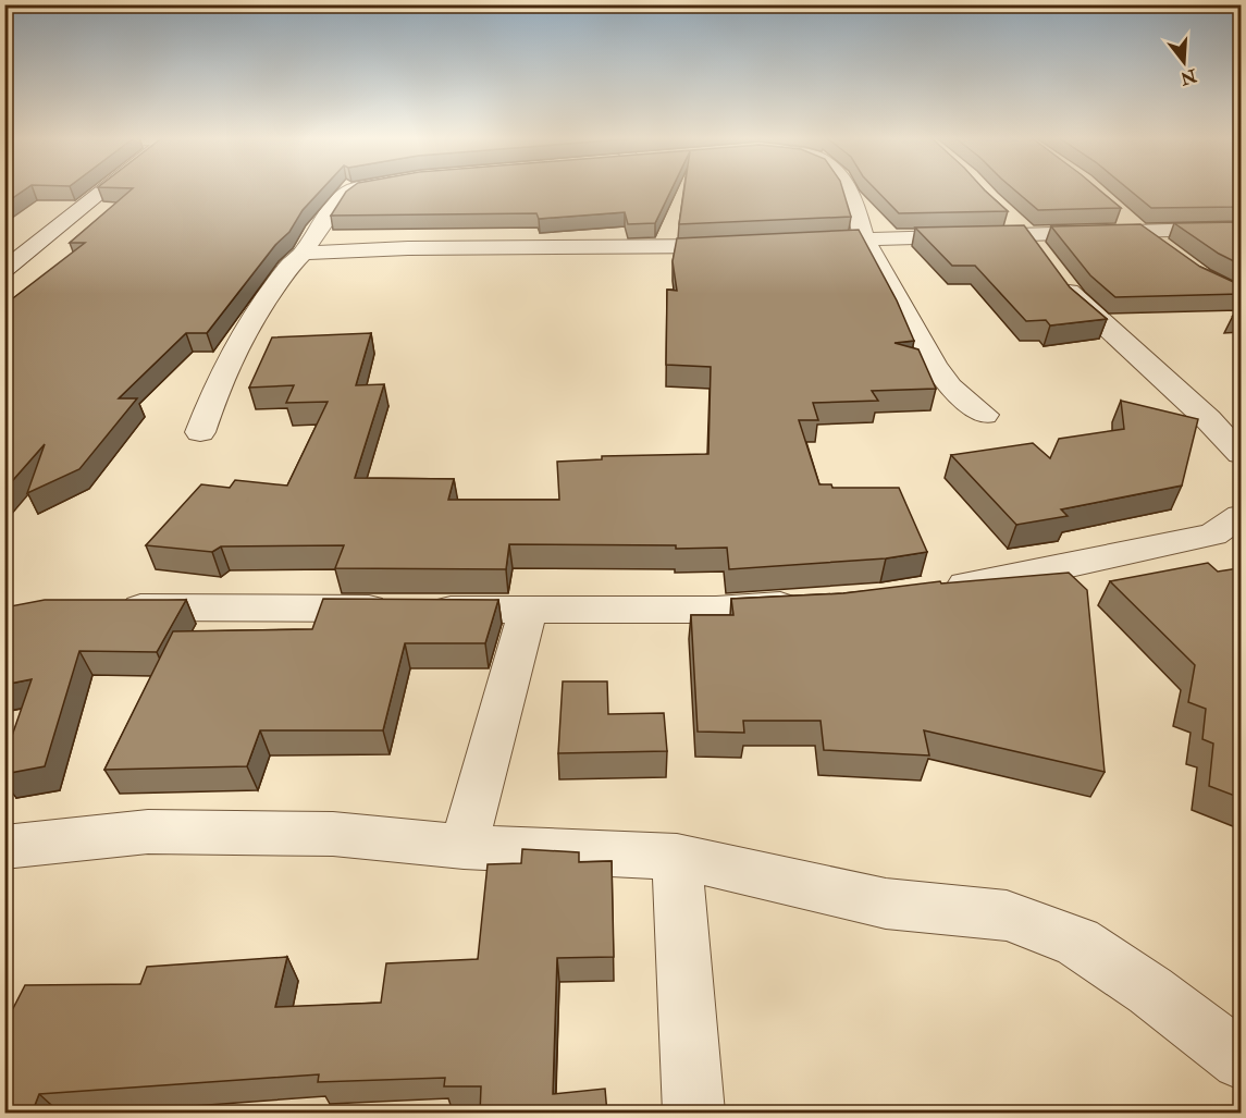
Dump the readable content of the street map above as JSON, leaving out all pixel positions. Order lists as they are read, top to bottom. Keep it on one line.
{"north":"bottom"}
